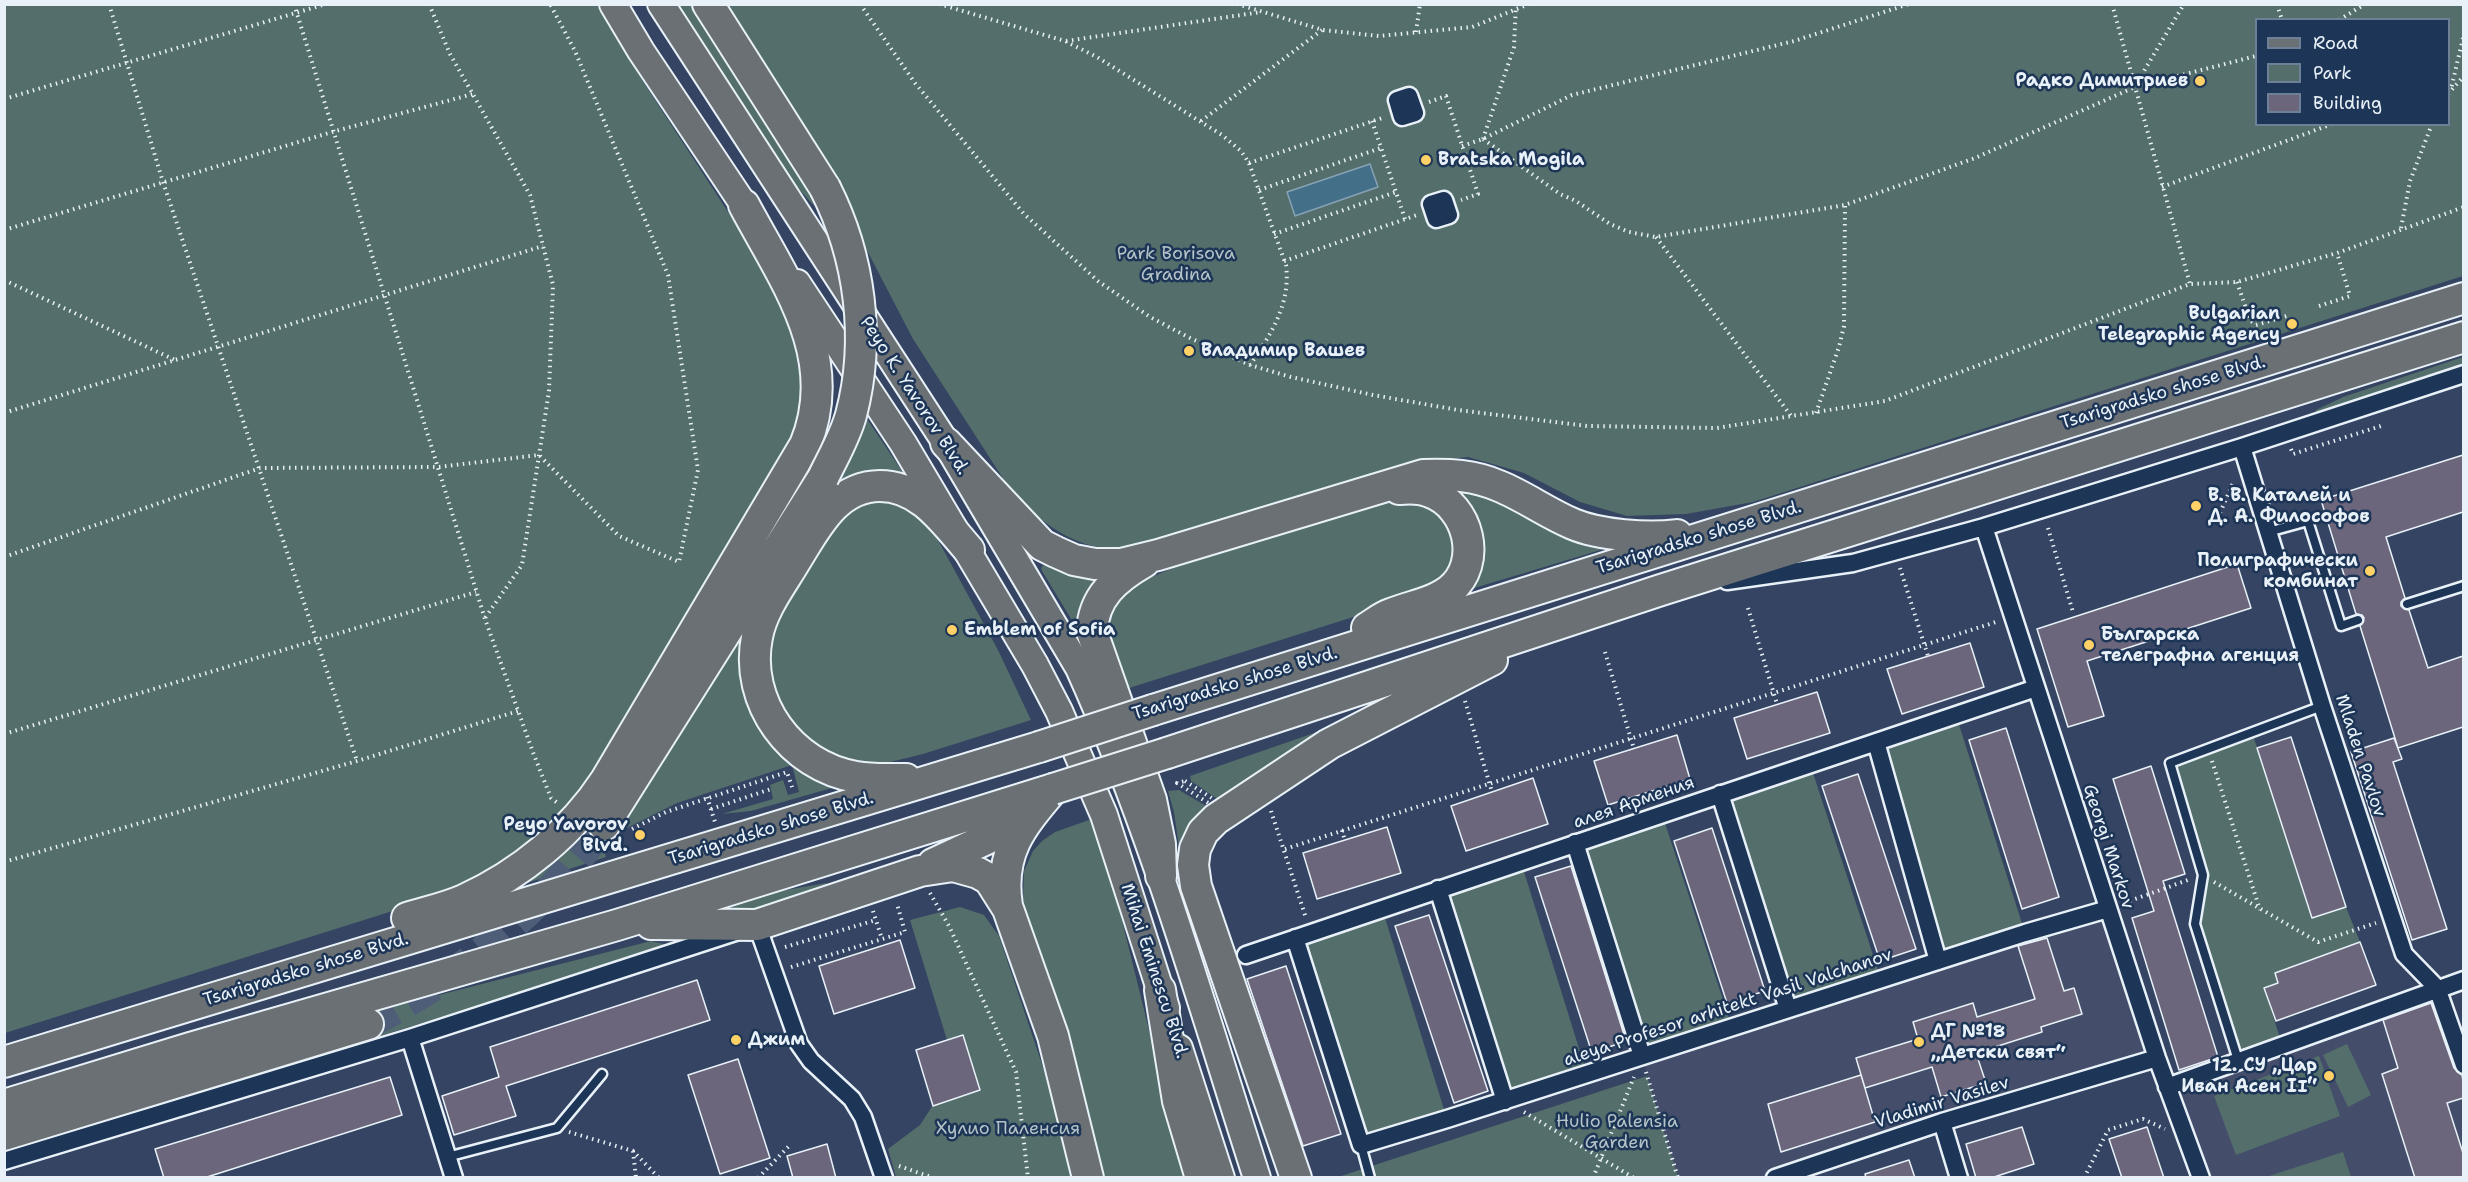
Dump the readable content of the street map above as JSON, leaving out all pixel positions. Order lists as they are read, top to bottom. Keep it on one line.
{"streets":{"highway":["Tsarigradsko shose Blvd."],"main road":["Peyo K. Yavorov Blvd.","Mihai Eminescu Blvd."],"street":["Mladen Pavlov","алея Армения","Georgi Markov","aleya Profesor arhitekt Vasil Valchanov","Vladimir Vasilev"]},"crossings":[["Tsarigradsko shose Blvd.","Mladen Pavlov"],["Tsarigradsko shose Blvd.","Georgi Markov"],["Peyo K. Yavorov Blvd.","Mihai Eminescu Blvd."],["алея Армения","Georgi Markov"],["Georgi Markov","aleya Profesor arhitekt Vasil Valchanov"],["Georgi Markov","Vladimir Vasilev"]],"parks":["Park Borisova Gradina","Hulio Palensia Garden","Хулио Паленсия"],"places":["Радко Димитриев","Bratska Mogila","Bulgarian Telegraphic Agency","Владимир Вашев","В. В. Каталей и Д. А. Философов","Полиграфически комбинат","Emblem of Sofia","Българска телеграфна агенция","Peyo Yavorov Blvd.","Джим","ДГ №18 „Детски свят“","12. СУ „Цар Иван Асен II“"],"legend":["Road","Park","Building"]}
